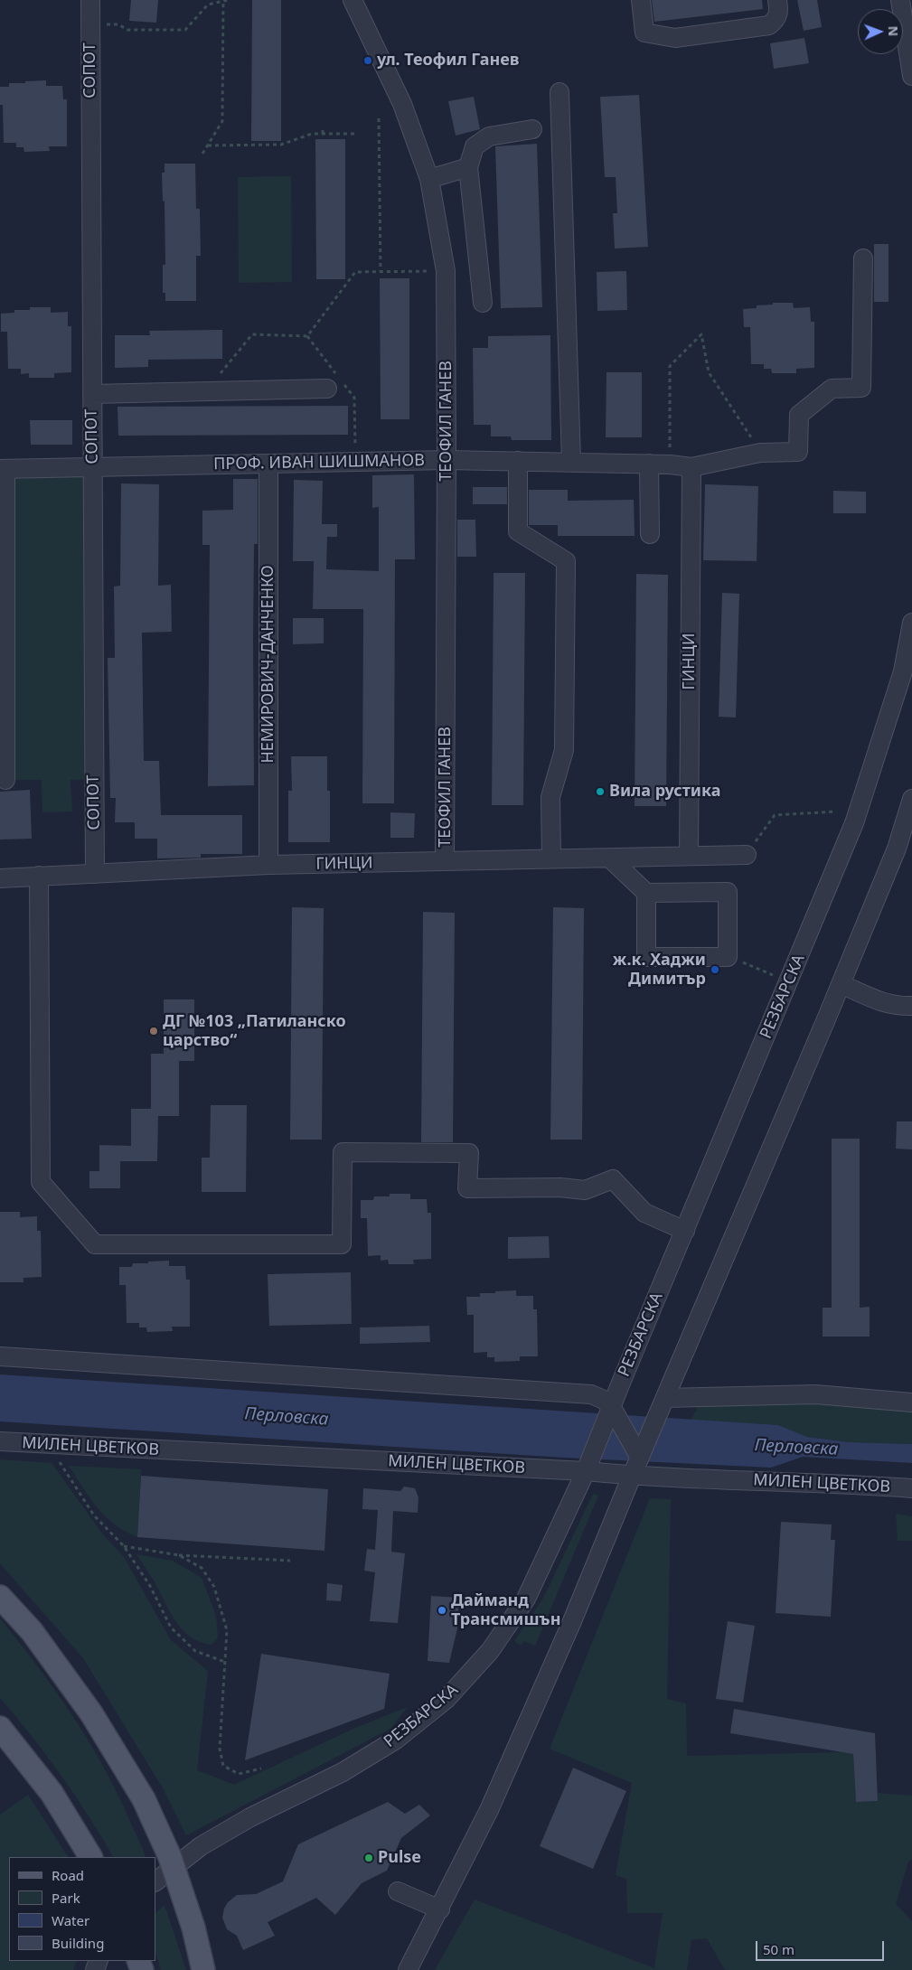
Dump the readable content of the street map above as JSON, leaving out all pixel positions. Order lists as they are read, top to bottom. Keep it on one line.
{"streets":{"street":["СОПОТ","ТЕОФИЛ ГАНЕВ","ПРОФ. ИВАН ШИШМАНОВ","ГИНЦИ","НЕМИРОВИЧ-ДАНЧЕНКО","РЕЗБАРСКА","МИЛЕН ЦВЕТКОВ"]},"crossings":[["СОПОТ","ПРОФ. ИВАН ШИШМАНОВ"],["СОПОТ","ГИНЦИ"],["ТЕОФИЛ ГАНЕВ","ПРОФ. ИВАН ШИШМАНОВ"],["ТЕОФИЛ ГАНЕВ","ГИНЦИ"],["ПРОФ. ИВАН ШИШМАНОВ","ГИНЦИ"],["ПРОФ. ИВАН ШИШМАНОВ","НЕМИРОВИЧ-ДАНЧЕНКО"],["ГИНЦИ","НЕМИРОВИЧ-ДАНЧЕНКО"],["РЕЗБАРСКА","МИЛЕН ЦВЕТКОВ"]],"water":["Перловска"],"places":["ул. Теофил Ганев","Вила рустика","ж.к. Хаджи Димитър","ДГ №103 „Патиланско царство“","Дайманд Трансмишън","Pulse"],"legend":["Road","Park","Water","Building"],"scale_bar":"50 m","north":"right"}
